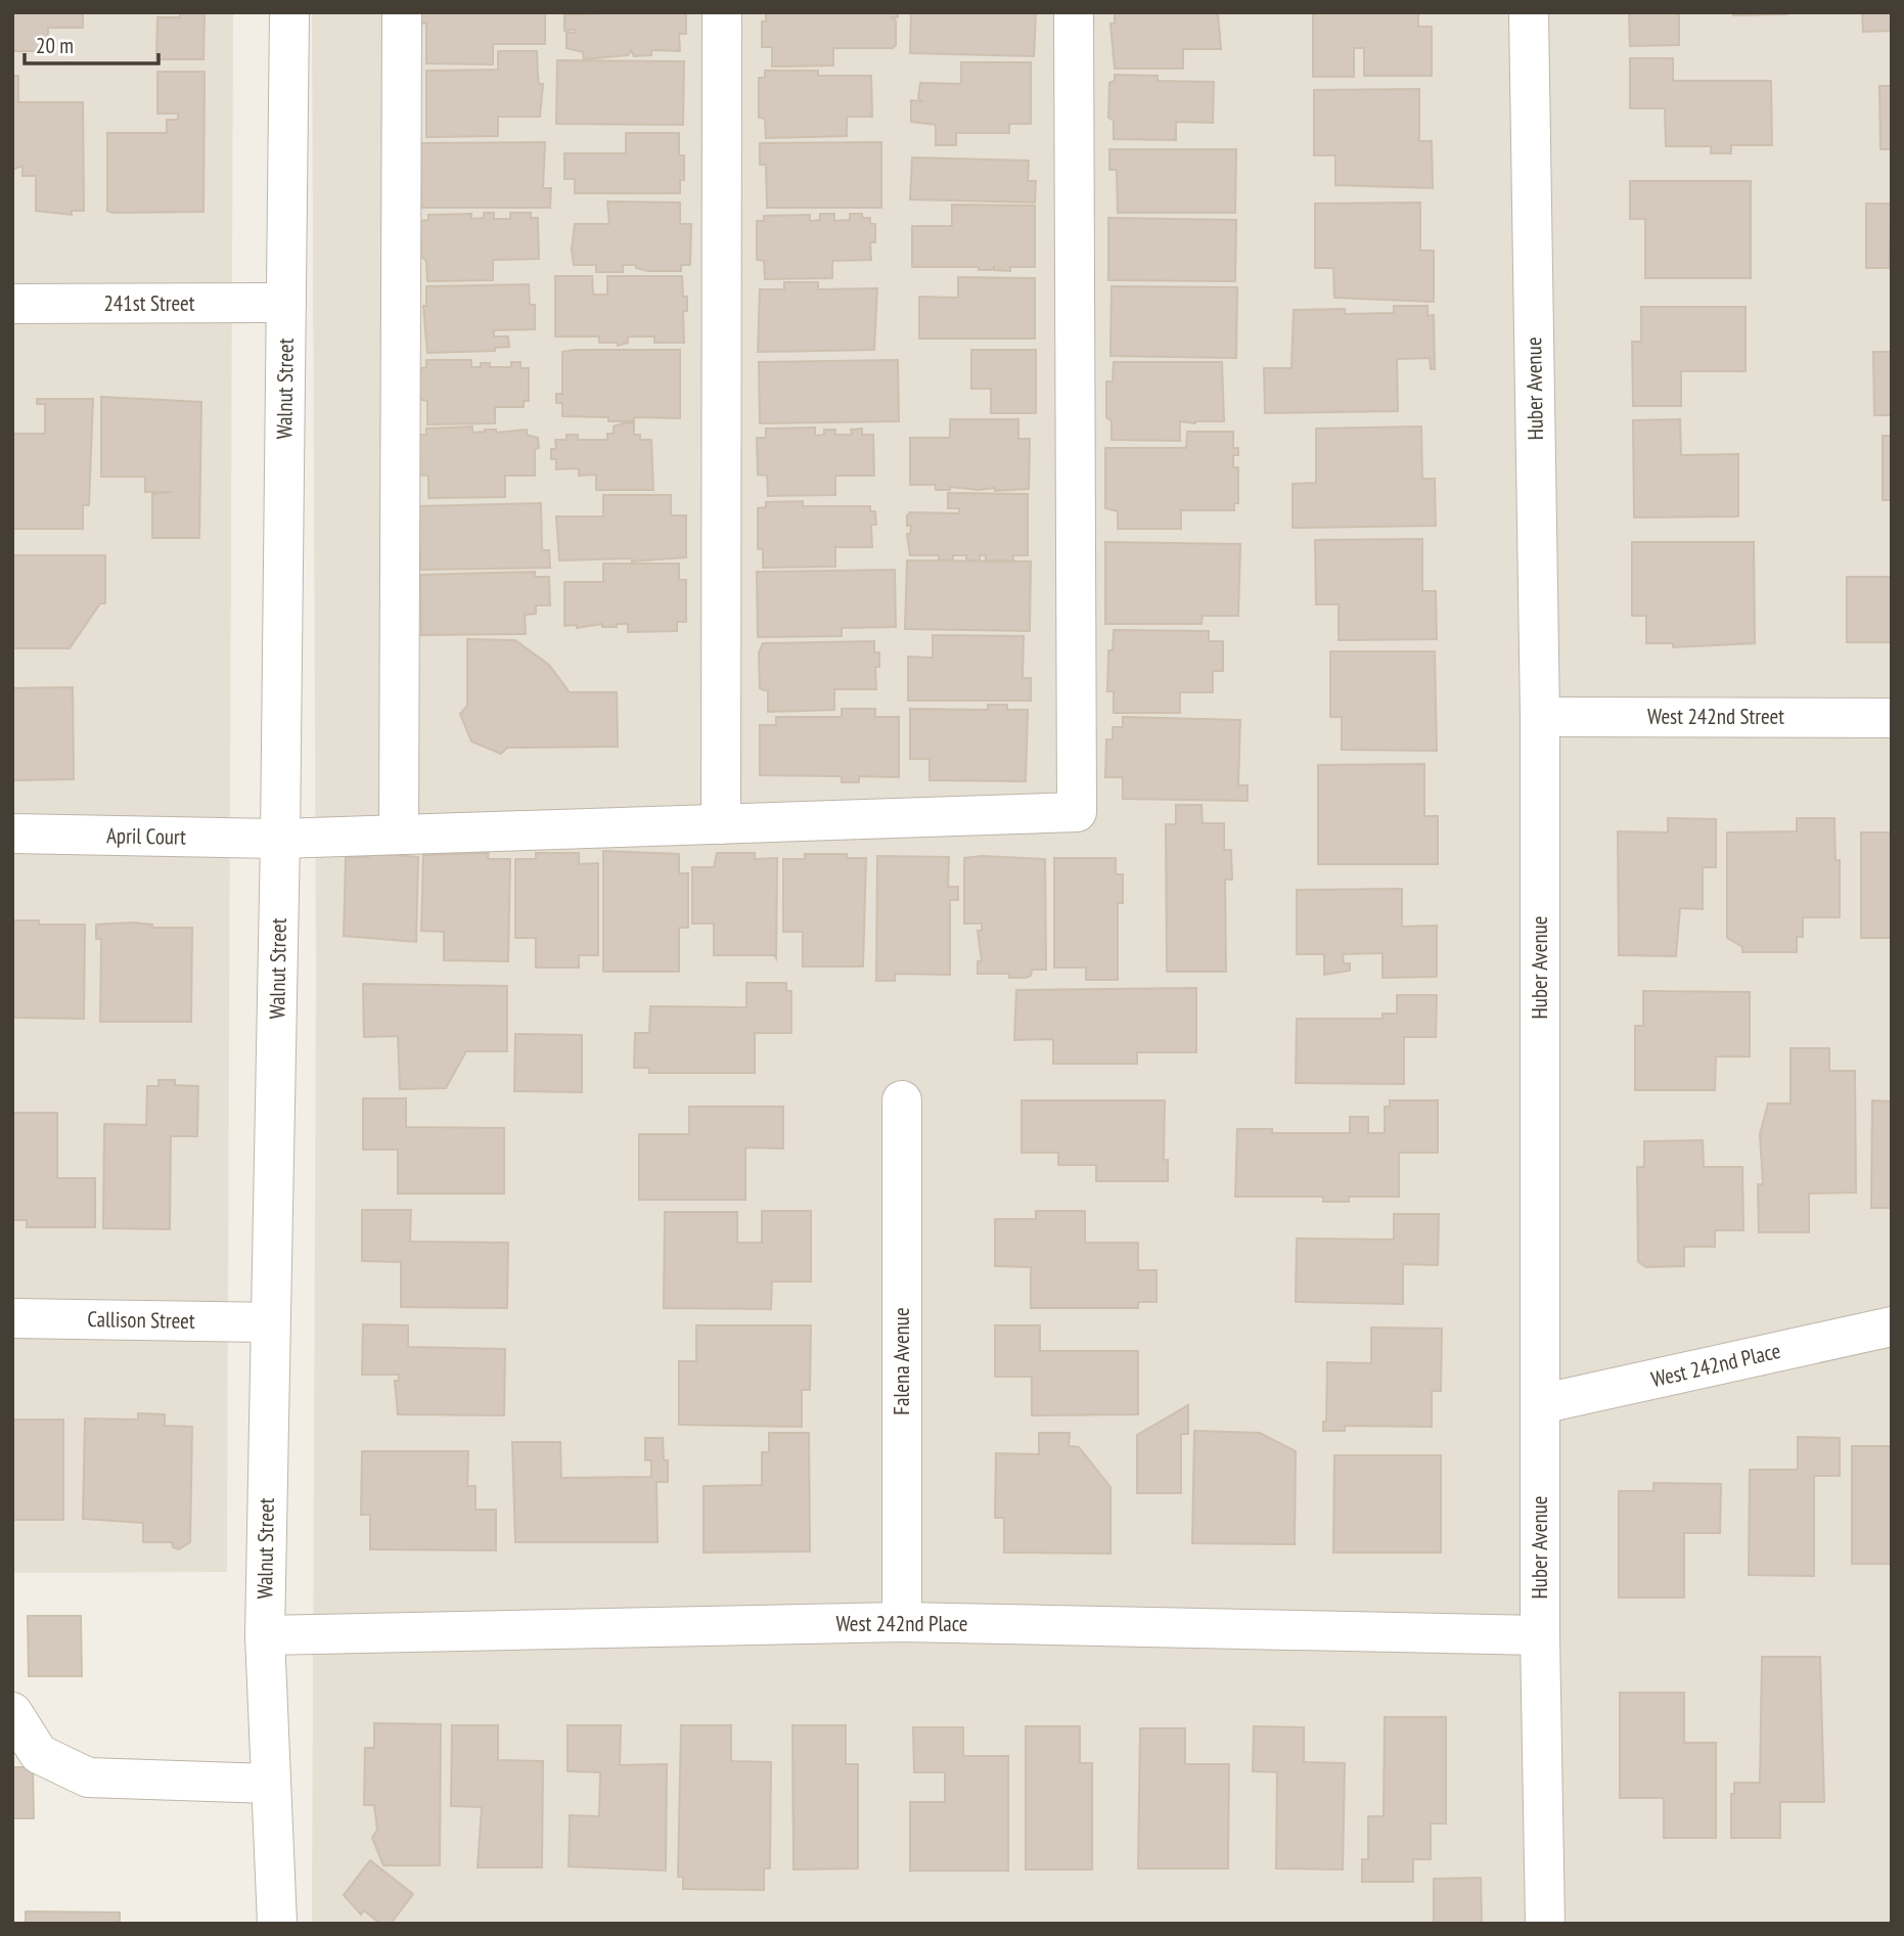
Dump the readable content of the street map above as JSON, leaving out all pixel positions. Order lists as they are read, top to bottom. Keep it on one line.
{"streets":{"street":["241st Street","Walnut Street","Huber Avenue","West 242nd Street","April Court","Callison Street","Falena Avenue","West 242nd Place"]},"crossings":[["241st Street","Walnut Street"],["Walnut Street","April Court"],["Walnut Street","Callison Street"],["Walnut Street","West 242nd Place"],["Huber Avenue","West 242nd Street"],["Huber Avenue","West 242nd Place"],["Falena Avenue","West 242nd Place"]],"scale_bar":"20 m"}
